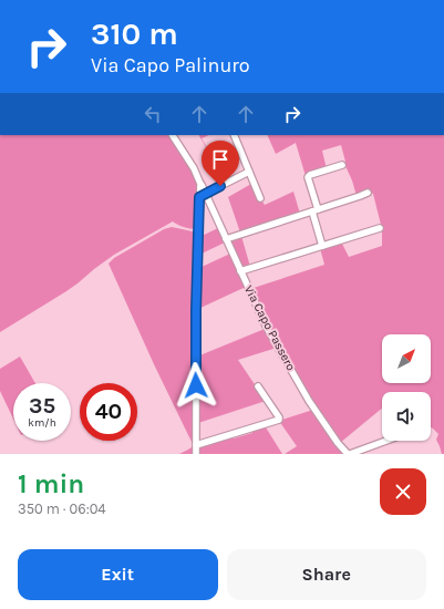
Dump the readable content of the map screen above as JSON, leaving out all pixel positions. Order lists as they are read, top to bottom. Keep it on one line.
{"streets":{"street":["Via Capo Passero"]},"north":"top right","page":{"turn":["310 m","Via Capo Palinuro"],"speed":"35 km/h","limit":"40","heading":["1 min","350 m · 06:04"],"buttons":["Exit","Share"]}}
